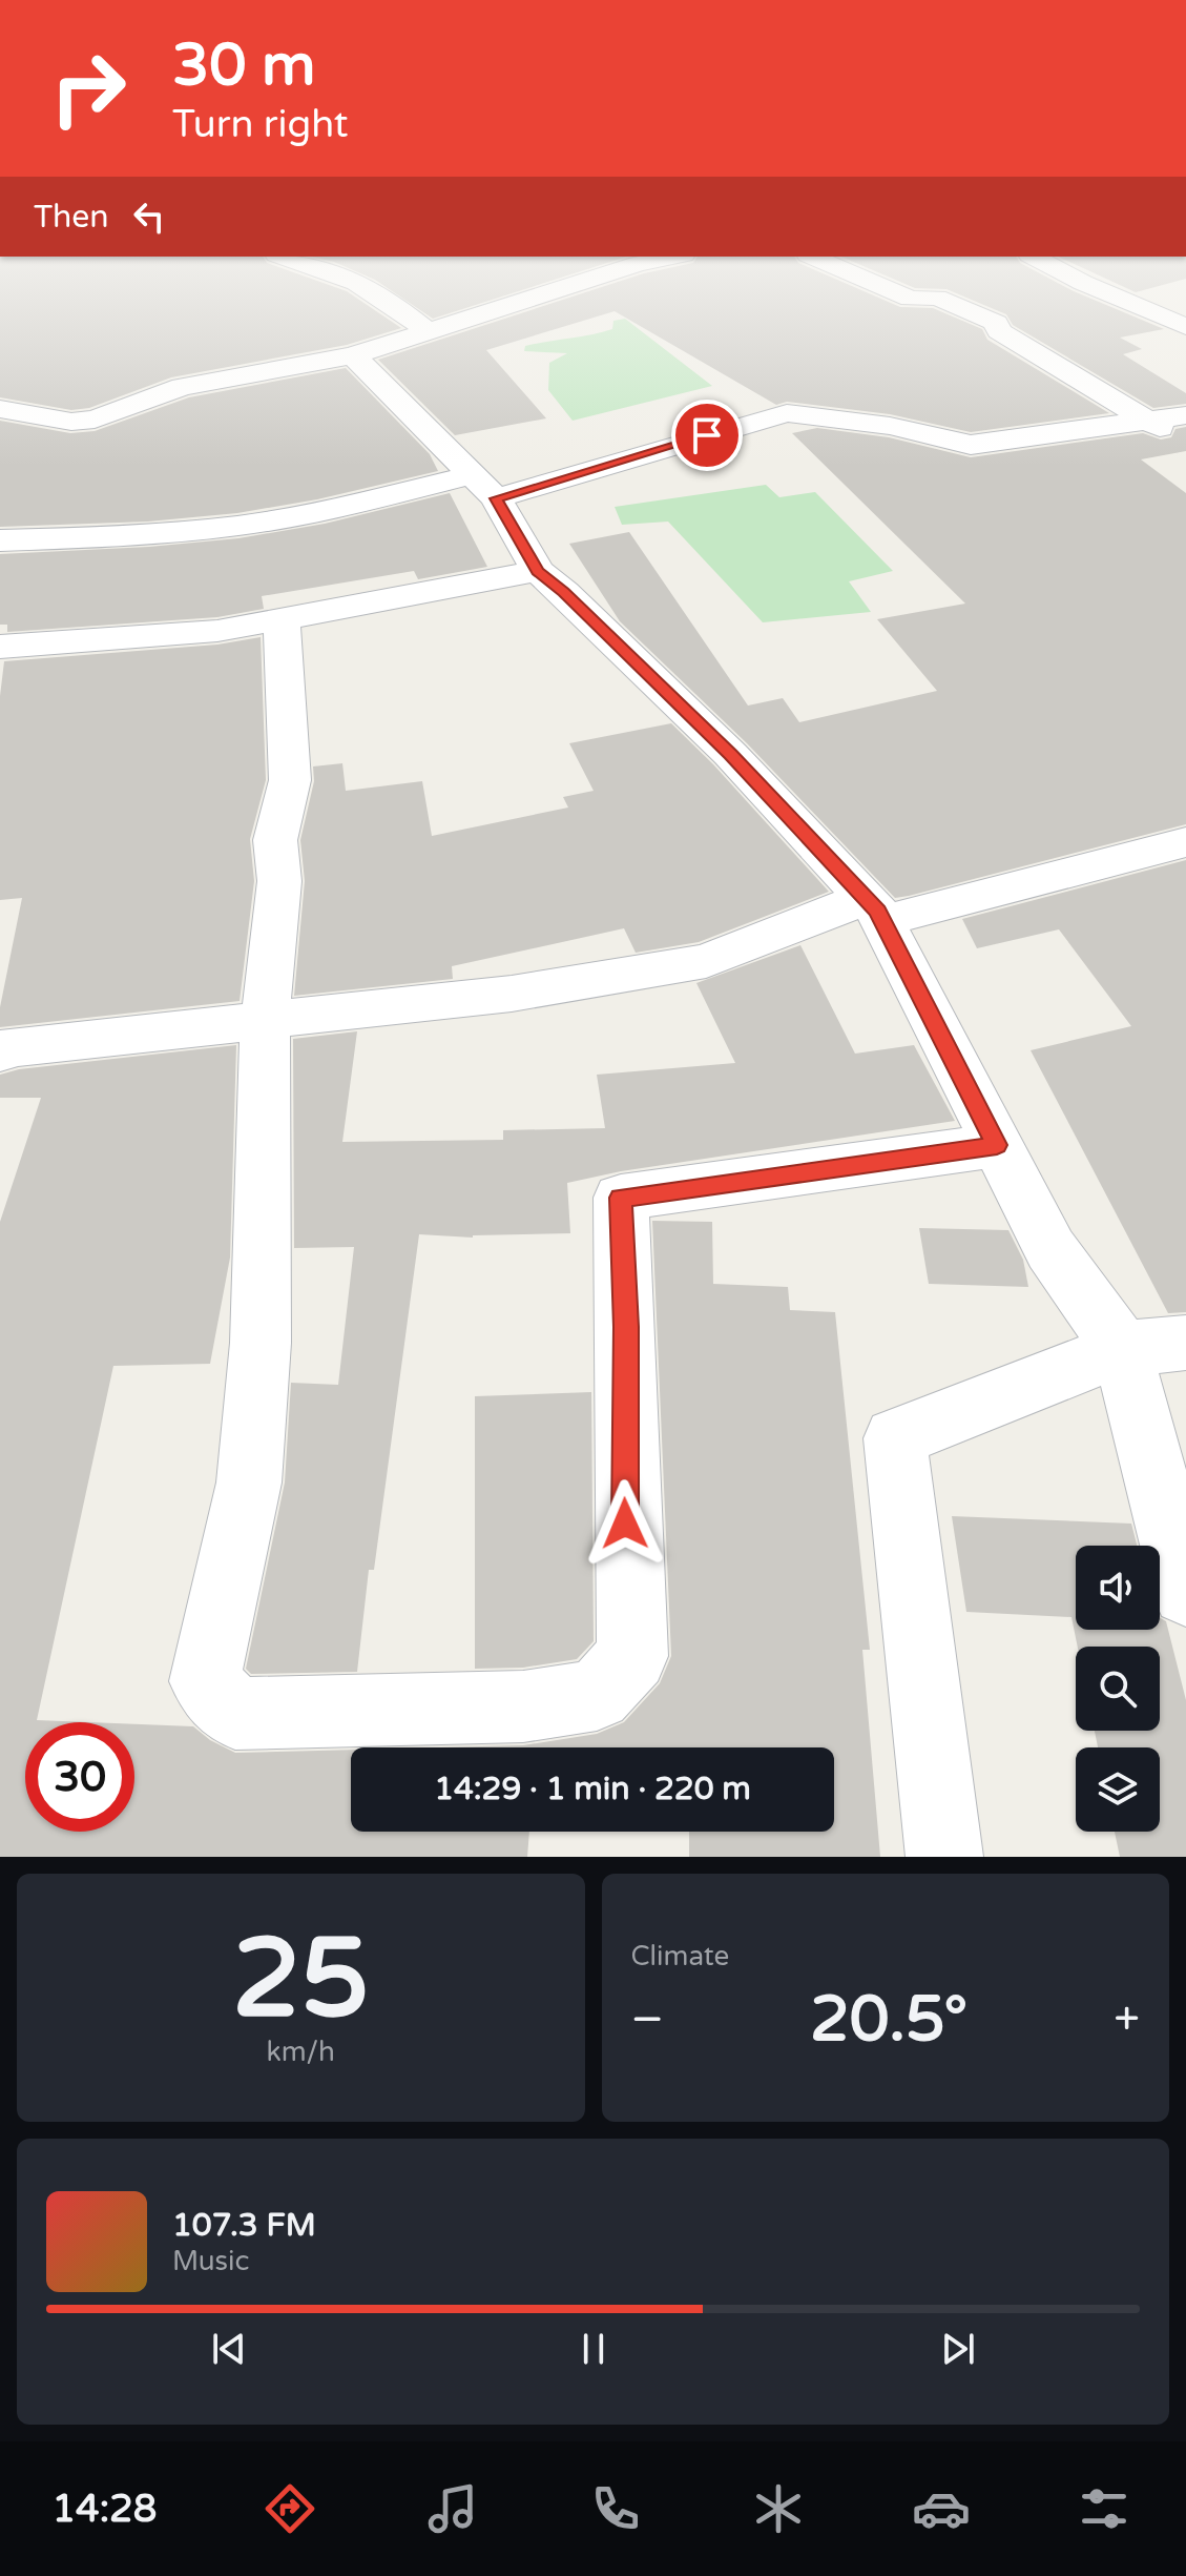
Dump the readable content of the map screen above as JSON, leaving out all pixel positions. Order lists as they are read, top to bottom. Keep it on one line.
{"page":{"turn":["30 m","Turn right"],"then":"Then","limit":"30","trip":"14:29 · 1 min · 220 m","tile":[["25","km/h"],"Climate"],"heat":["−","20.5°","+"],"song":["107.3 FM","Music"],"tabs":"14:28"}}
